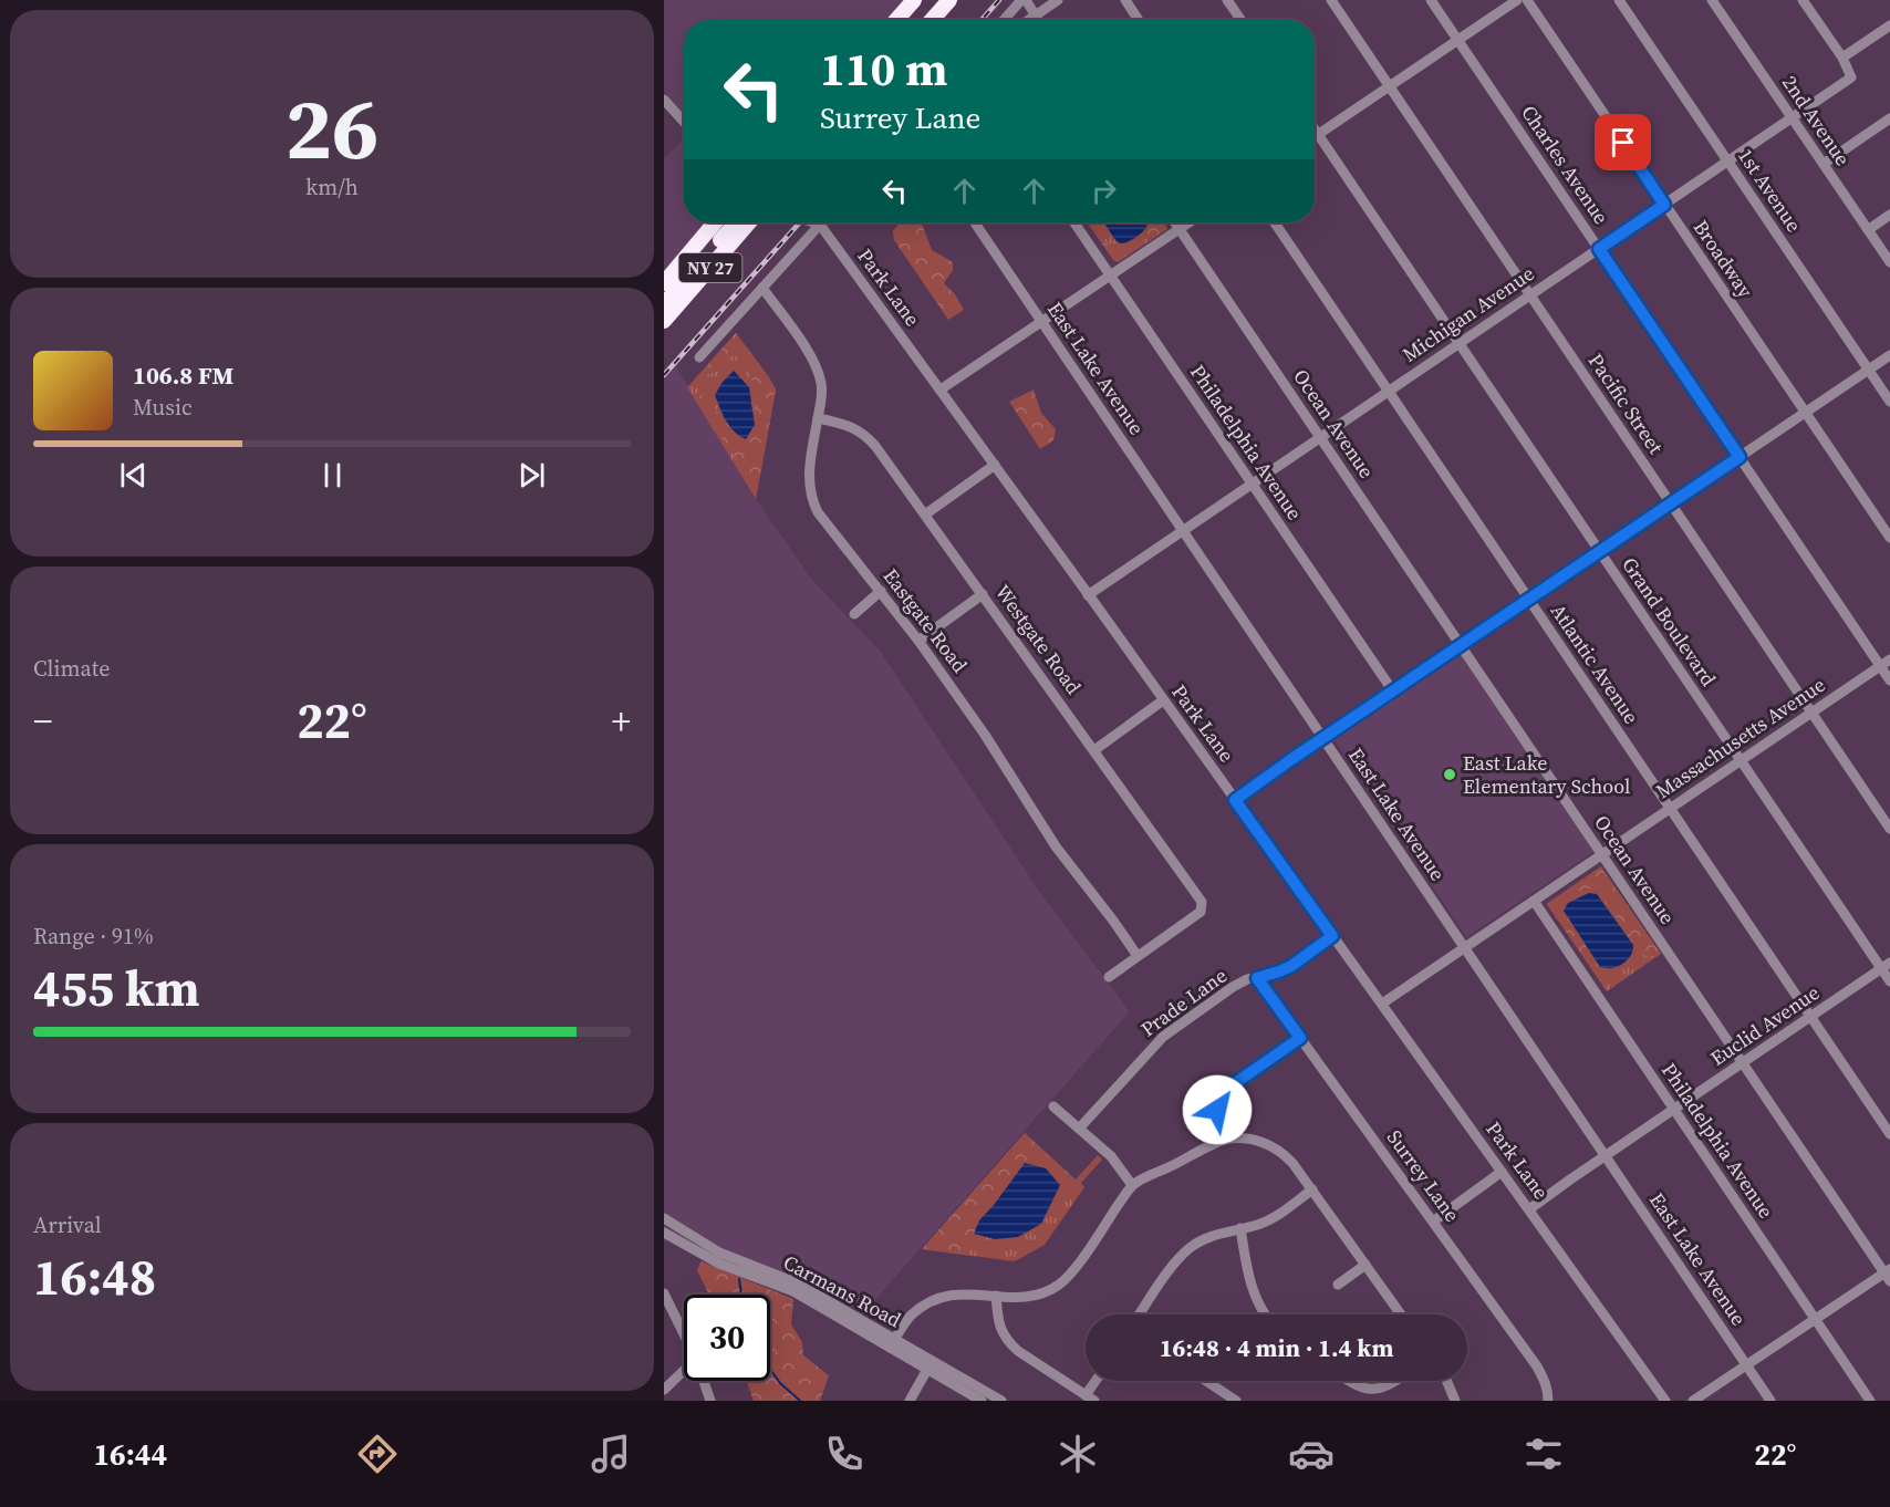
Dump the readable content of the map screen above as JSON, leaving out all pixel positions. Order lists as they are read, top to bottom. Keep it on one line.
{"streets":{"highway":["NY 27"],"street":["2nd Avenue","Charles Avenue","1st Avenue","Broadway","Park Lane","Michigan Avenue","East Lake Avenue","Pacific Street","Ocean Avenue","Philadelphia Avenue","Eastgate Road","Grand Boulevard","Westgate Road","Atlantic Avenue","Massachusetts Avenue","Prade Lane","Euclid Avenue","Surrey Lane","Carmans Road"]},"crossings":[["2nd Avenue","Michigan Avenue"],["Charles Avenue","Michigan Avenue"],["Charles Avenue","Massachusetts Avenue"],["1st Avenue","Michigan Avenue"],["Broadway","Michigan Avenue"],["Park Lane","Michigan Avenue"],["Park Lane","Massachusetts Avenue"],["Park Lane","Prade Lane"],["Park Lane","Euclid Avenue"],["Michigan Avenue","East Lake Avenue"],["Michigan Avenue","Pacific Street"],["Michigan Avenue","Ocean Avenue"],["Michigan Avenue","Philadelphia Avenue"],["Michigan Avenue","Grand Boulevard"],["Michigan Avenue","Atlantic Avenue"],["East Lake Avenue","Massachusetts Avenue"],["East Lake Avenue","Euclid Avenue"],["Pacific Street","Massachusetts Avenue"],["Ocean Avenue","Massachusetts Avenue"],["Ocean Avenue","Euclid Avenue"],["Philadelphia Avenue","Massachusetts Avenue"],["Philadelphia Avenue","Euclid Avenue"],["Eastgate Road","Westgate Road"],["Grand Boulevard","Massachusetts Avenue"],["Grand Boulevard","Euclid Avenue"],["Atlantic Avenue","Massachusetts Avenue"],["Atlantic Avenue","Euclid Avenue"],["Prade Lane","Surrey Lane"]],"places":["East Lake Elementary School"],"page":{"tile":[["26","km/h"],"Climate",["Range · 91%","455 km"],["Arrival","16:48"]],"turn":["110 m","Surrey Lane"],"song":["106.8 FM","Music"],"heat":["−","22°","+"],"limit":"30","trip":"16:48 · 4 min · 1.4 km","tabs":["16:44","22°"]}}
